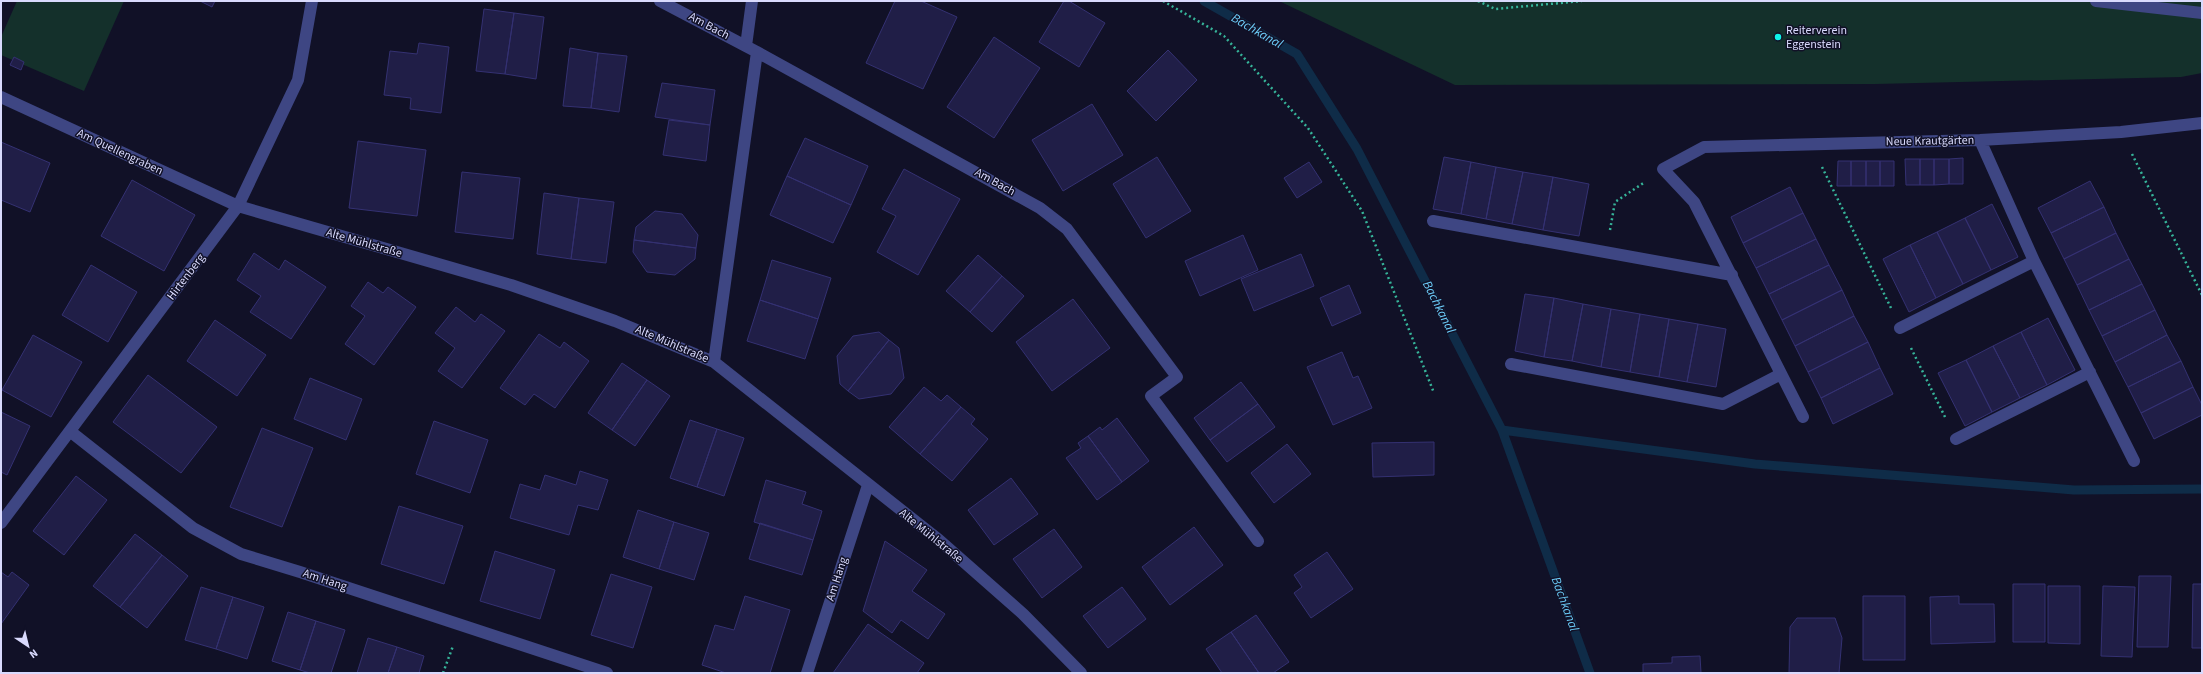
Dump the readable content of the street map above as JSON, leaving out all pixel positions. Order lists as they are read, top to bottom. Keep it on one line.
{"streets":{"street":["Am Bach","Neue Krautgärten","Am Quellengraben","Alte Mühlstraße","Hirtenberg","Am Hang"]},"crossings":[["Am Quellengraben","Alte Mühlstraße"],["Am Quellengraben","Hirtenberg"],["Alte Mühlstraße","Hirtenberg"],["Alte Mühlstraße","Am Hang"],["Hirtenberg","Am Hang"]],"water":["Bachkanal"],"places":["Reiterverein Eggenstein"],"north":"bottom right"}
